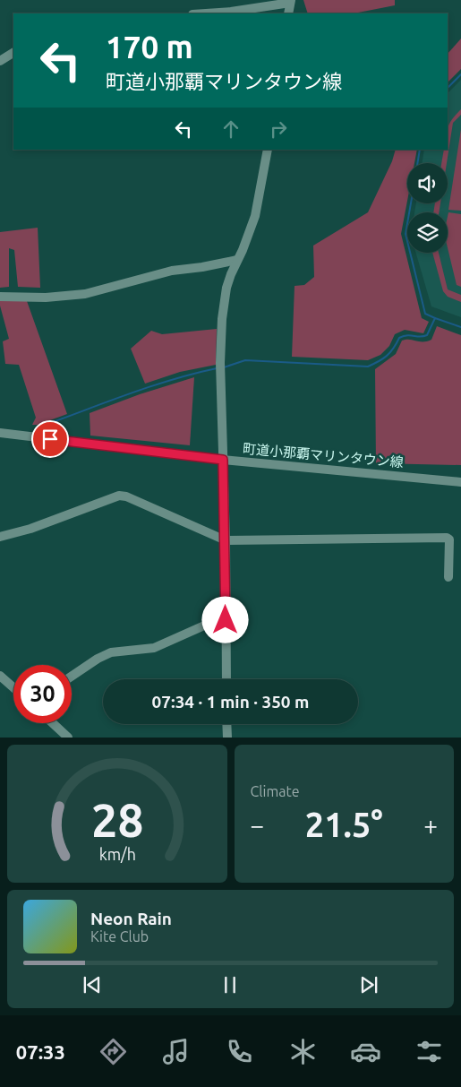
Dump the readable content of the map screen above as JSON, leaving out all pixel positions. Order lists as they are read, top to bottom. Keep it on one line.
{"streets":{"street":["町道小那覇マリンタウン線"]},"page":{"turn":["170 m","町道小那覇マリンタウン線"],"limit":"30","trip":"07:34 · 1 min · 350 m","tile":"Climate","heat":["−","21.5°","+"],"song":["Neon Rain","Kite Club"],"tabs":"07:33","gauge":["28","km/h"]}}
